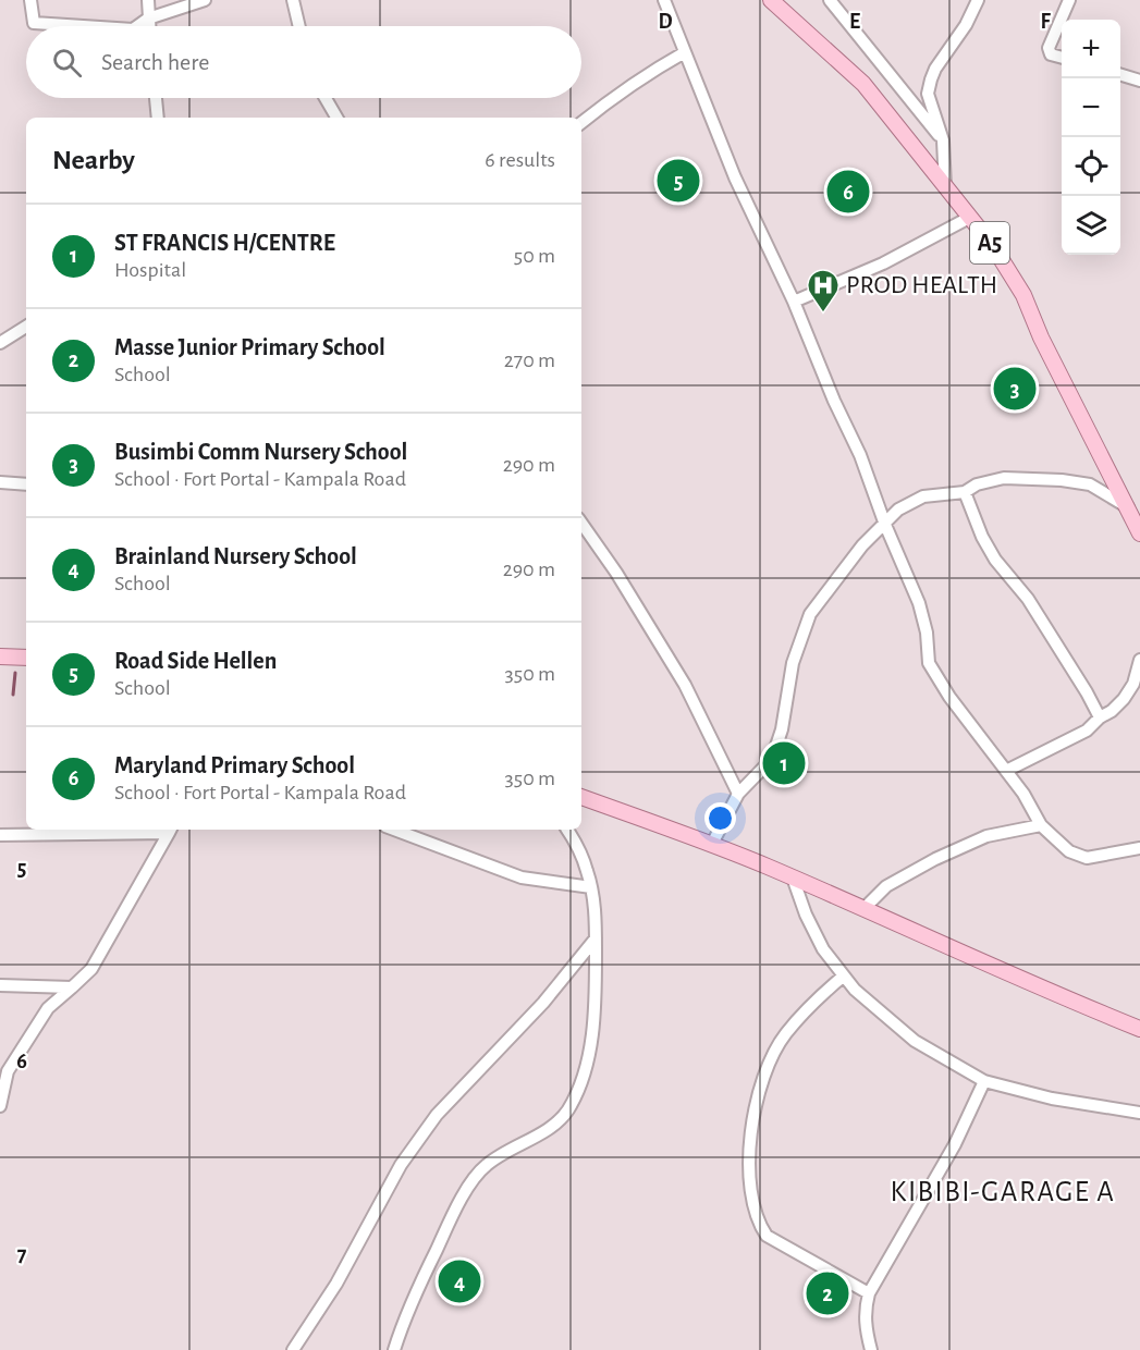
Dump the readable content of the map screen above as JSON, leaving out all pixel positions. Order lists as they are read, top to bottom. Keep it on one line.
{"streets":{"main road":["A5"]},"districts":["KIBIBI-GARAGE A"],"places":{"hospital":["PROD HEALTH"]},"page":{"map_buttons":["+","−"],"search":"Search here","heading":["Nearby","6 results"],"pins":["5","6","3","1","4","2"],"list":[{"mark":"1","name":"ST FRANCIS H/CENTRE","note":"Hospital","value":"50 m"},{"mark":"2","name":"Masse Junior Primary School","note":"School","value":"270 m"},{"mark":"3","name":"Busimbi Comm Nursery School","note":"School · Fort Portal - Kampala Road","value":"290 m"},{"mark":"4","name":"Brainland Nursery School","note":"School","value":"290 m"},{"mark":"5","name":"Road Side Hellen","note":"School","value":"350 m"},{"mark":"6","name":"Maryland Primary School","note":"School · Fort Portal - Kampala Road","value":"350 m"}]},"grid":{"columns":["D","E","F"],"rows":["5","6","7"]}}
